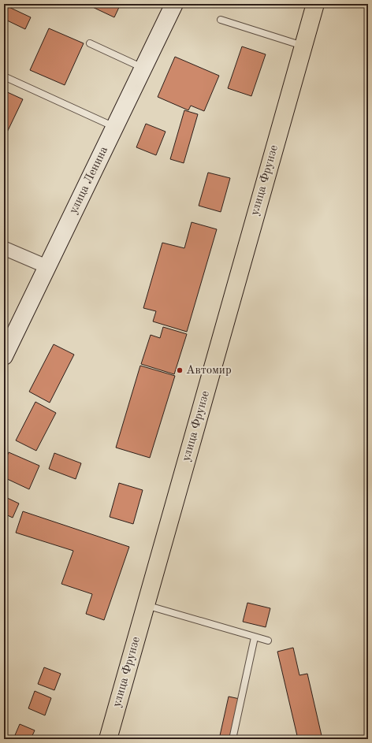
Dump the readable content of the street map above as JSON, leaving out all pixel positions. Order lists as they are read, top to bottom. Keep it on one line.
{"streets":{"main road":["улица Фрунзе"],"street":["улица Ленина"]},"places":["Автомир"]}
